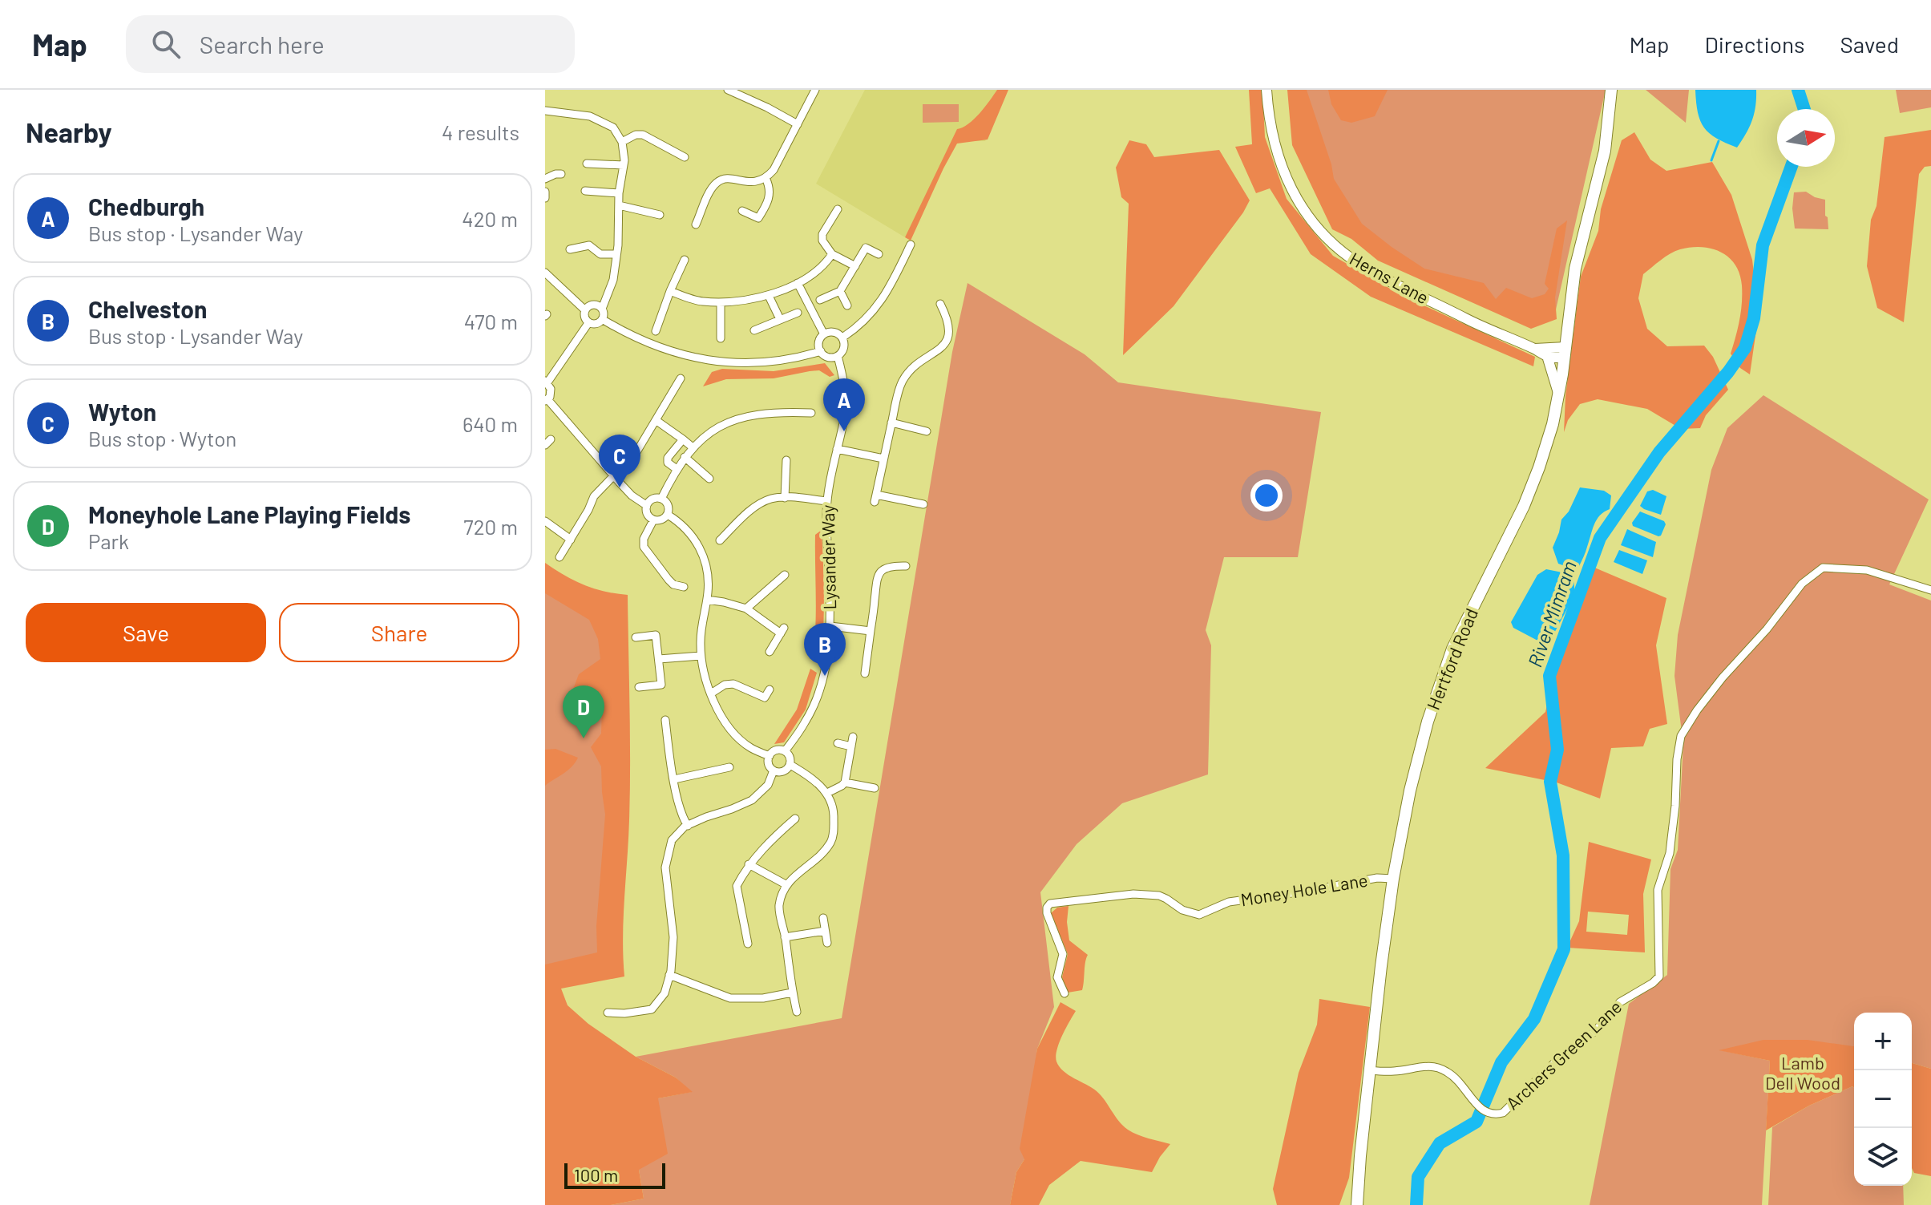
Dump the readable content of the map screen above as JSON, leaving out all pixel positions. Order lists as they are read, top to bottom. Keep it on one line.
{"streets":{"main road":["Hertford Road"],"street":["Herns Lane","Lysander Way","Money Hole Lane","Archers Green Lane"]},"crossings":[["Herns Lane","Hertford Road"],["Hertford Road","Money Hole Lane"],["Hertford Road","Archers Green Lane"]],"water":["River Mimram"],"parks":["Lamb Dell Wood"],"scale_bar":"100 m","north":"right","page":{"header":"Map","search":"Search here","nav":["Map","Directions","Saved"],"heading":["Nearby","4 results"],"list":[{"mark":"A","name":"Chedburgh","note":"Bus stop · Lysander Way","value":"420 m"},{"mark":"B","name":"Chelveston","note":"Bus stop · Lysander Way","value":"470 m"},{"mark":"C","name":"Wyton","note":"Bus stop · Wyton","value":"640 m"},{"mark":"D","name":"Moneyhole Lane Playing Fields","note":"Park","value":"720 m"}],"pins":["A","C","B","D"],"buttons":["Save","Share"],"map_buttons":["+","−"],"scale":"100 m"}}
